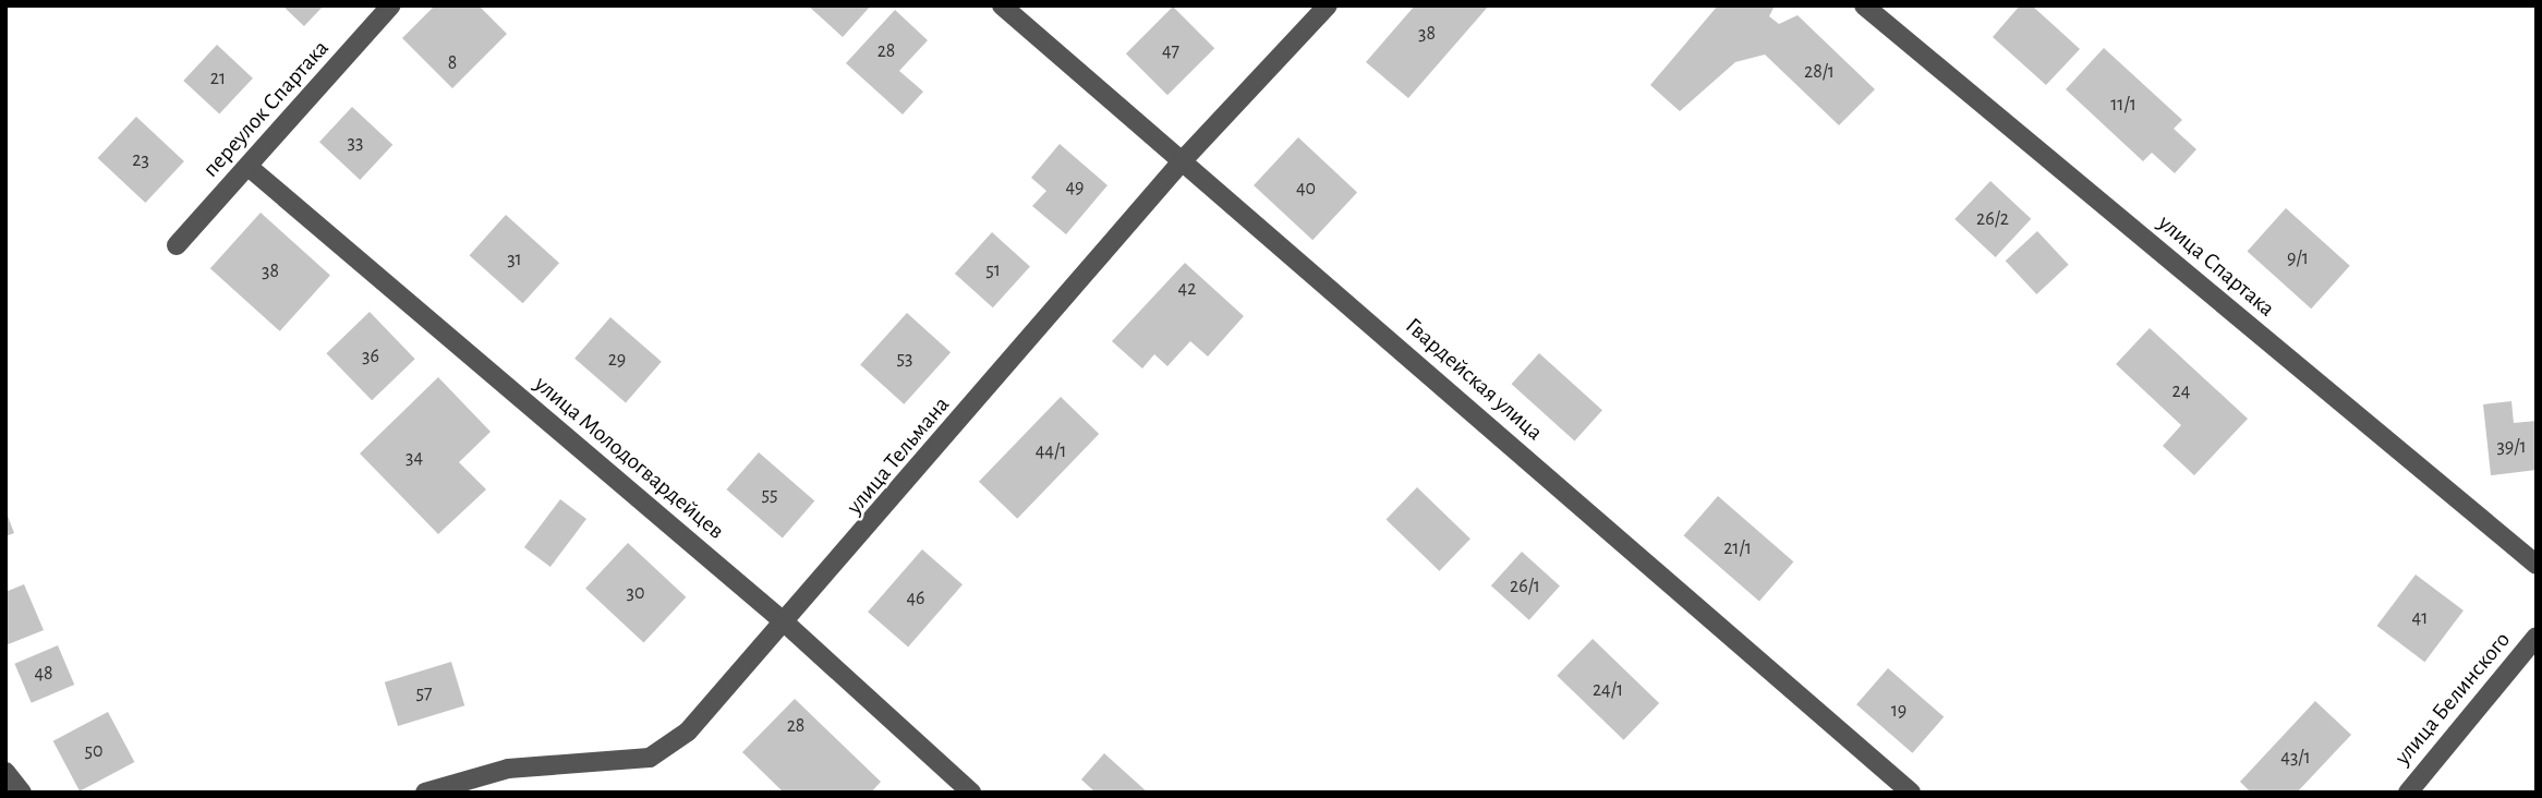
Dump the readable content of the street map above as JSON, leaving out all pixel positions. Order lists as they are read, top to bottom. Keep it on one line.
{"streets":{"street":["переулок Спартака","улица Спартака","Гвардейская улица","улица Тельмана","улица Молодогвардейцев","улица Белинского"]},"crossings":[["переулок Спартака","улица Молодогвардейцев"],["Гвардейская улица","улица Тельмана"],["улица Тельмана","улица Молодогвардейцев"]],"house_numbers":["38","28","47","8","28/1","21","11/1","33","23","49","40","26/2","9/1","31","51","38","42","36","53","29","24","39/1","44/1","34","55","21/1","26/1","30","46","41","48","24/1","57","19","28","50","43/1"]}
